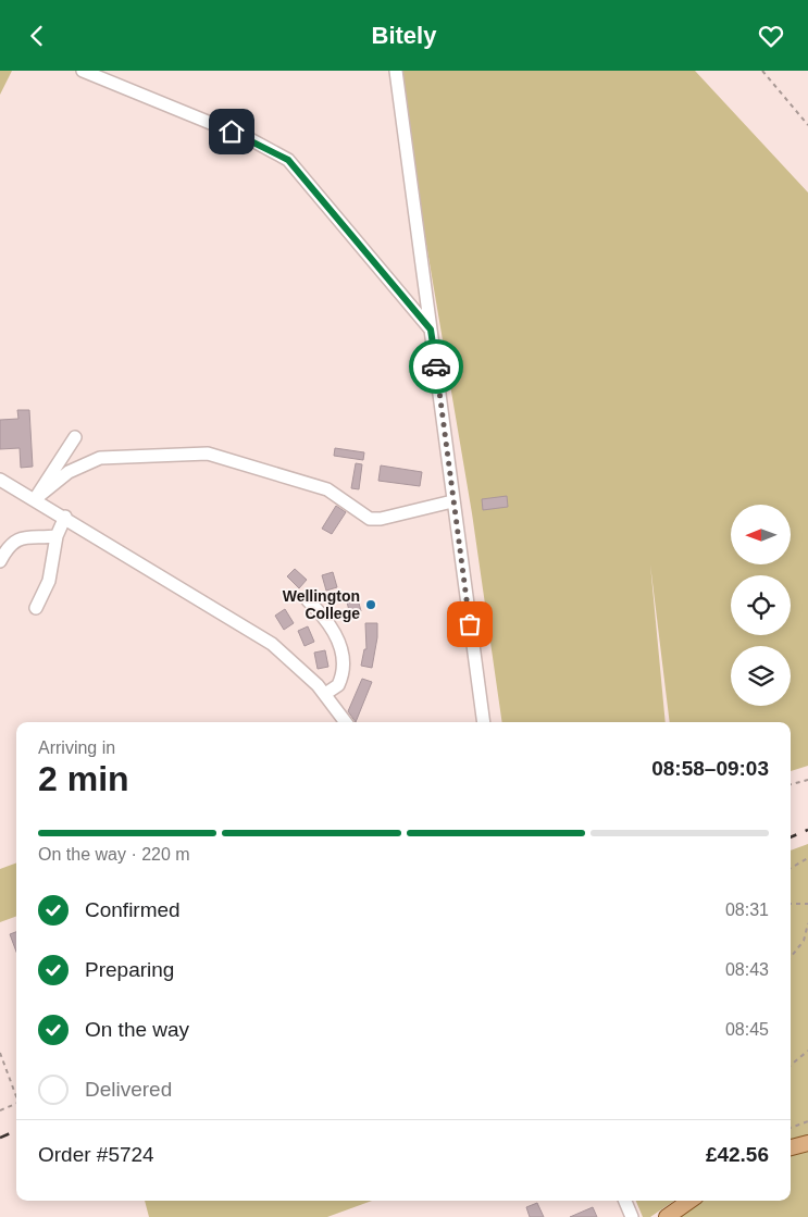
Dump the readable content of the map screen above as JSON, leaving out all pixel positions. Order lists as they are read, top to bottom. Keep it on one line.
{"places":["Wellington College"],"north":"left","page":{"header":"Bitely","heading":["2 min","Arriving in","08:58–09:03"],"panel":["Order #5724","£42.56"],"bar":"On the way · 220 m","list":[["Confirmed","08:31"],["Preparing","08:43"],["On the way","08:45"],"Delivered"]}}
